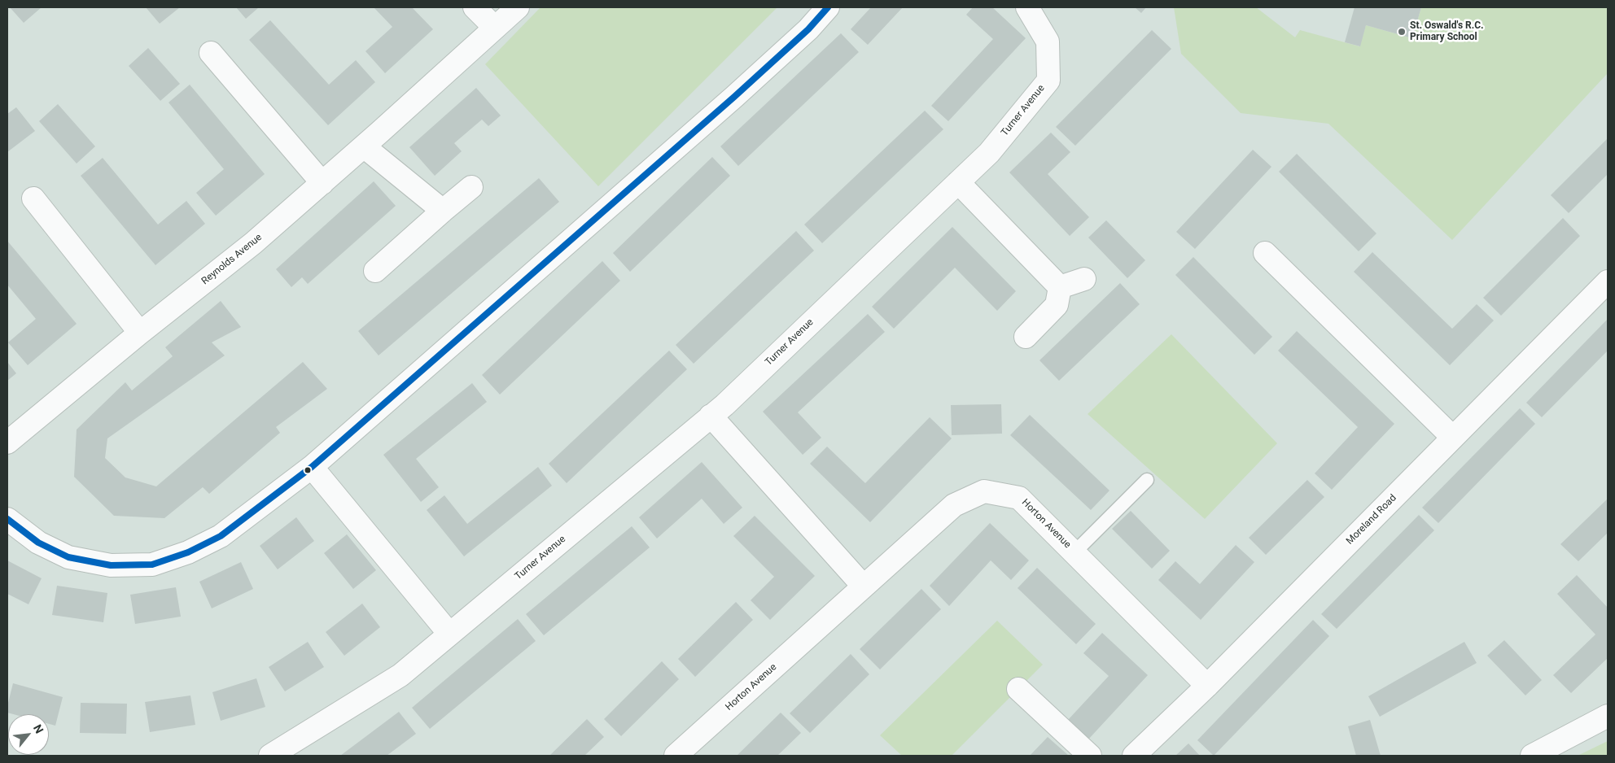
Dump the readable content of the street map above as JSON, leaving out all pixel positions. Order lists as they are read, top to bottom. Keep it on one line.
{"streets":{"street":["Turner Avenue","Reynolds Avenue","Moreland Road","Horton Avenue"]},"crossings":[["Moreland Road","Horton Avenue"]],"places":["St. Oswald's R.C. Primary School"],"north":"top right"}
